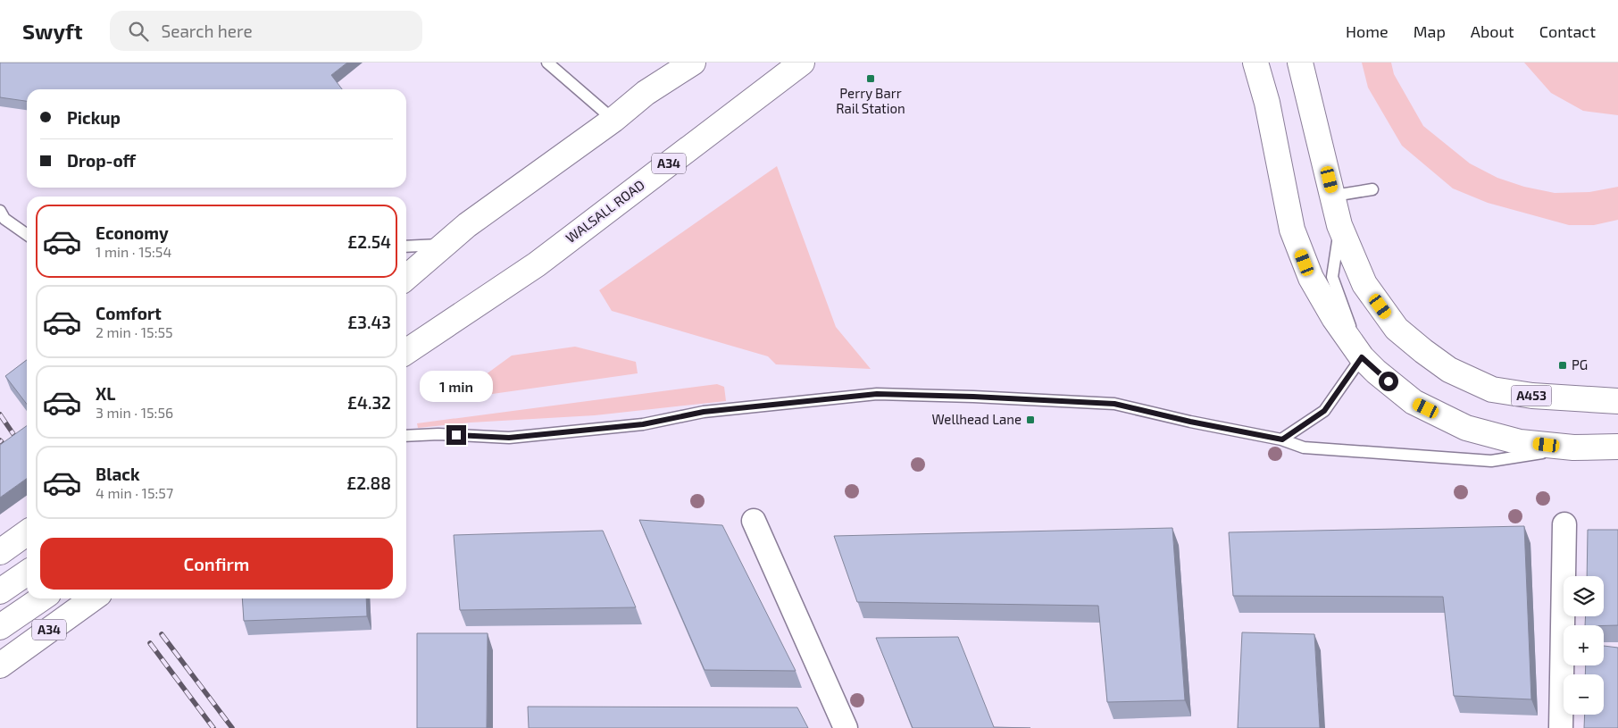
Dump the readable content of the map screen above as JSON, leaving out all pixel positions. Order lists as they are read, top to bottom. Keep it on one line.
{"streets":{"main road":["A34","WALSALL ROAD","A453"]},"places":{"transit":["Perry Barr Rail Station","PG","Wellhead Lane"]},"page":{"header":"Swyft","search":"Search here","nav":["Home","Map","About","Contact"],"banner":["Pickup","Drop-off"],"list":[{"name":"Economy","note":"1 min · 15:54","value":"£2.54"},{"name":"Comfort","note":"2 min · 15:55","value":"£3.43"},{"name":"XL","note":"3 min · 15:56","value":"£4.32"},{"name":"Black","note":"4 min · 15:57","value":"£2.88"}],"bubble":"1 min","buttons":"Confirm","map_buttons":["+","−"]}}
